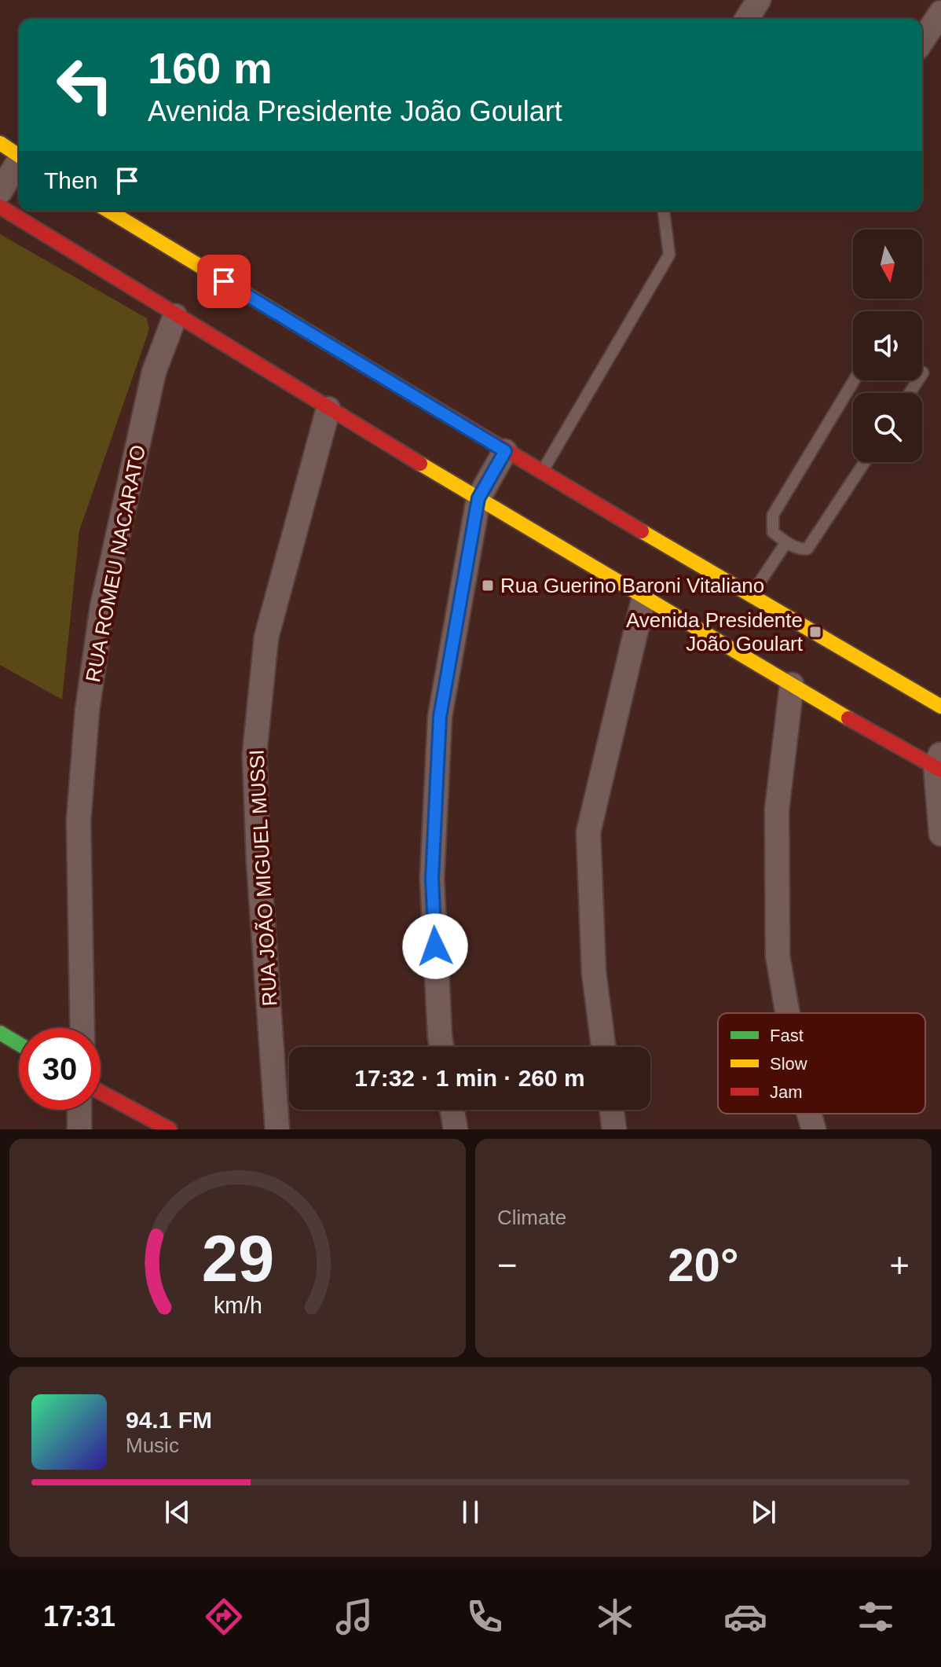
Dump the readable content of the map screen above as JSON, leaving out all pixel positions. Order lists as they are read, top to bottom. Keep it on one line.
{"streets":{"street":["RUA ROMEU NACARATO","RUA JOÃO MIGUEL MUSSI"]},"places":{"transit":["Rua Guerino Baroni Vitaliano","Avenida Presidente João Goulart"]},"legend":["Fast","Slow","Jam"],"north":"bottom","page":{"turn":["160 m","Avenida Presidente João Goulart"],"then":"Then","limit":"30","trip":"17:32 · 1 min · 260 m","tile":"Climate","heat":["−","20°","+"],"song":["94.1 FM","Music"],"tabs":"17:31","gauge":["29","km/h"]}}
